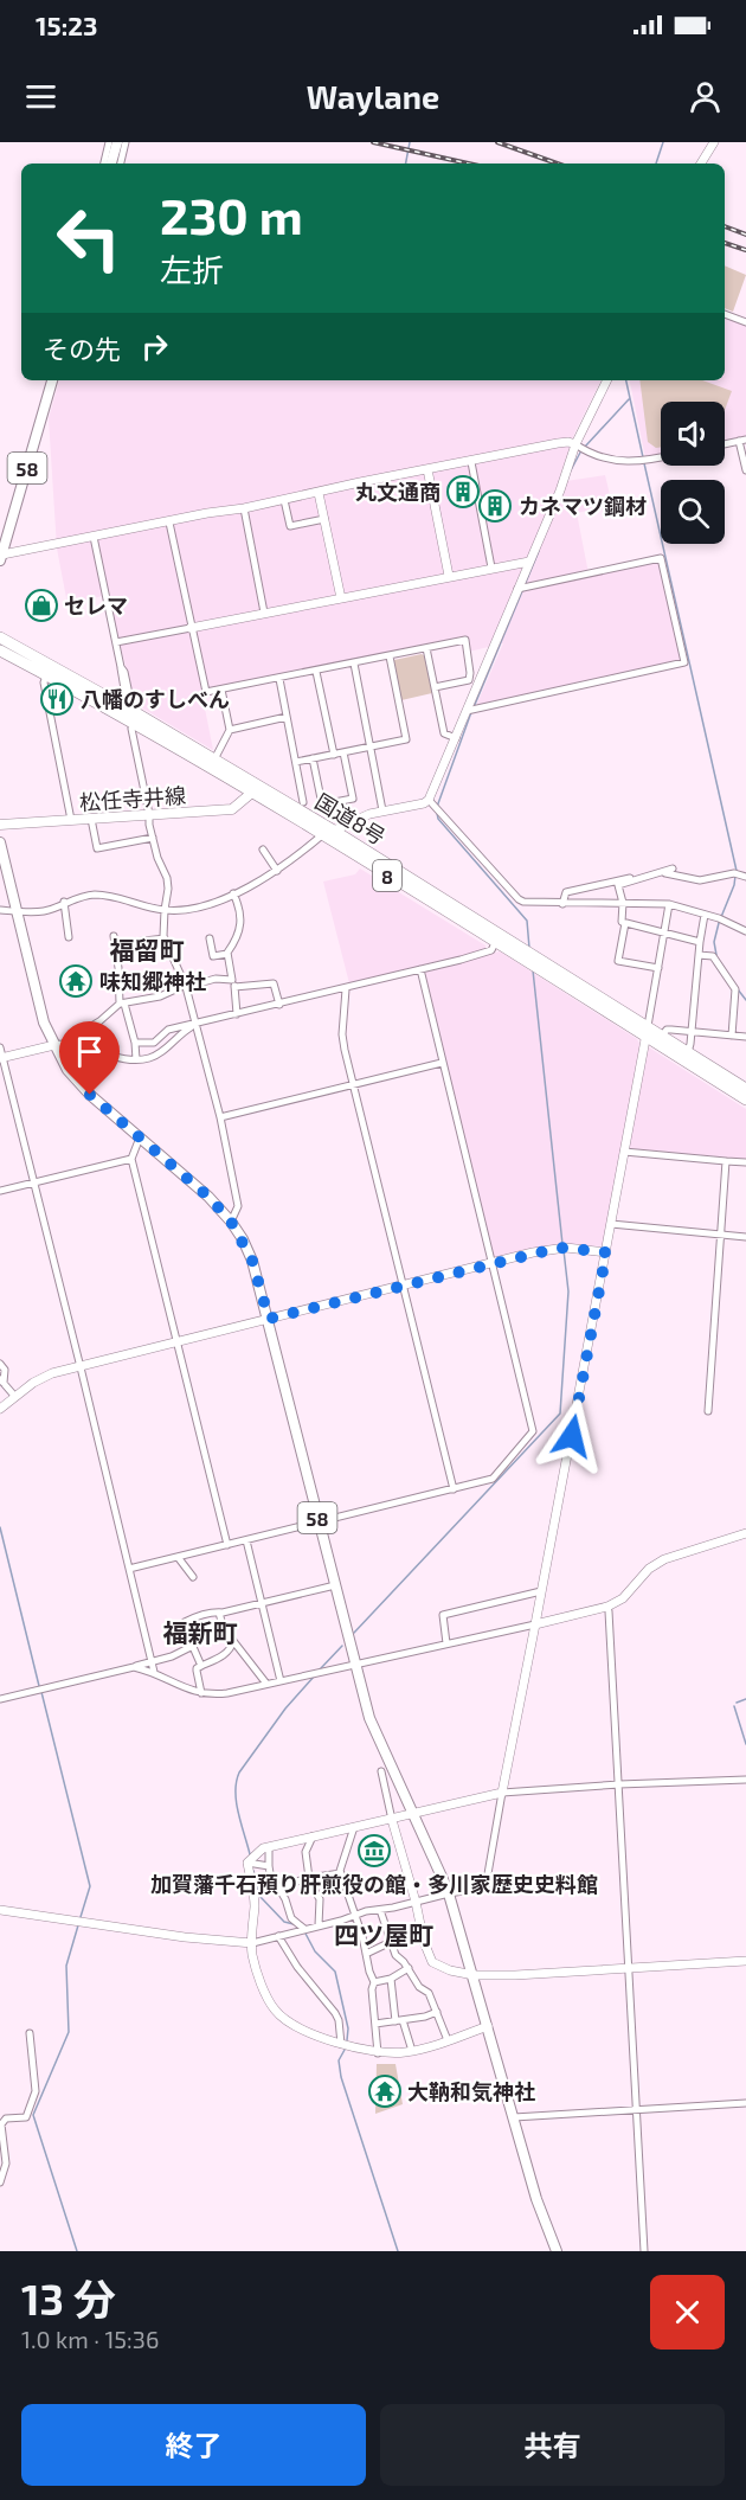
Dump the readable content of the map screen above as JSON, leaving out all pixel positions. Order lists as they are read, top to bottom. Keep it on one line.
{"streets":{"highway":["国道8号","8"],"main road":["58","松任寺井線"]},"crossings":[["松任寺井線","国道8号"]],"districts":["福留町","福新町","四ツ屋町"],"places":{"building":["丸文通商","カネマツ鋼材"],"shop":["セレマ"],"restaurant":["八幡のすしべん"],"temple":["味知郷神社","大靹和気神社"],"museum":["加賀藩千石預り肝煎役の館・多川家歴史史料館"]},"page":{"status":"15:23","header":"Waylane","turn":["230 m","左折"],"then":"その先","heading":["13 分","1.0 km · 15:36"],"buttons":["終了","共有"]}}
